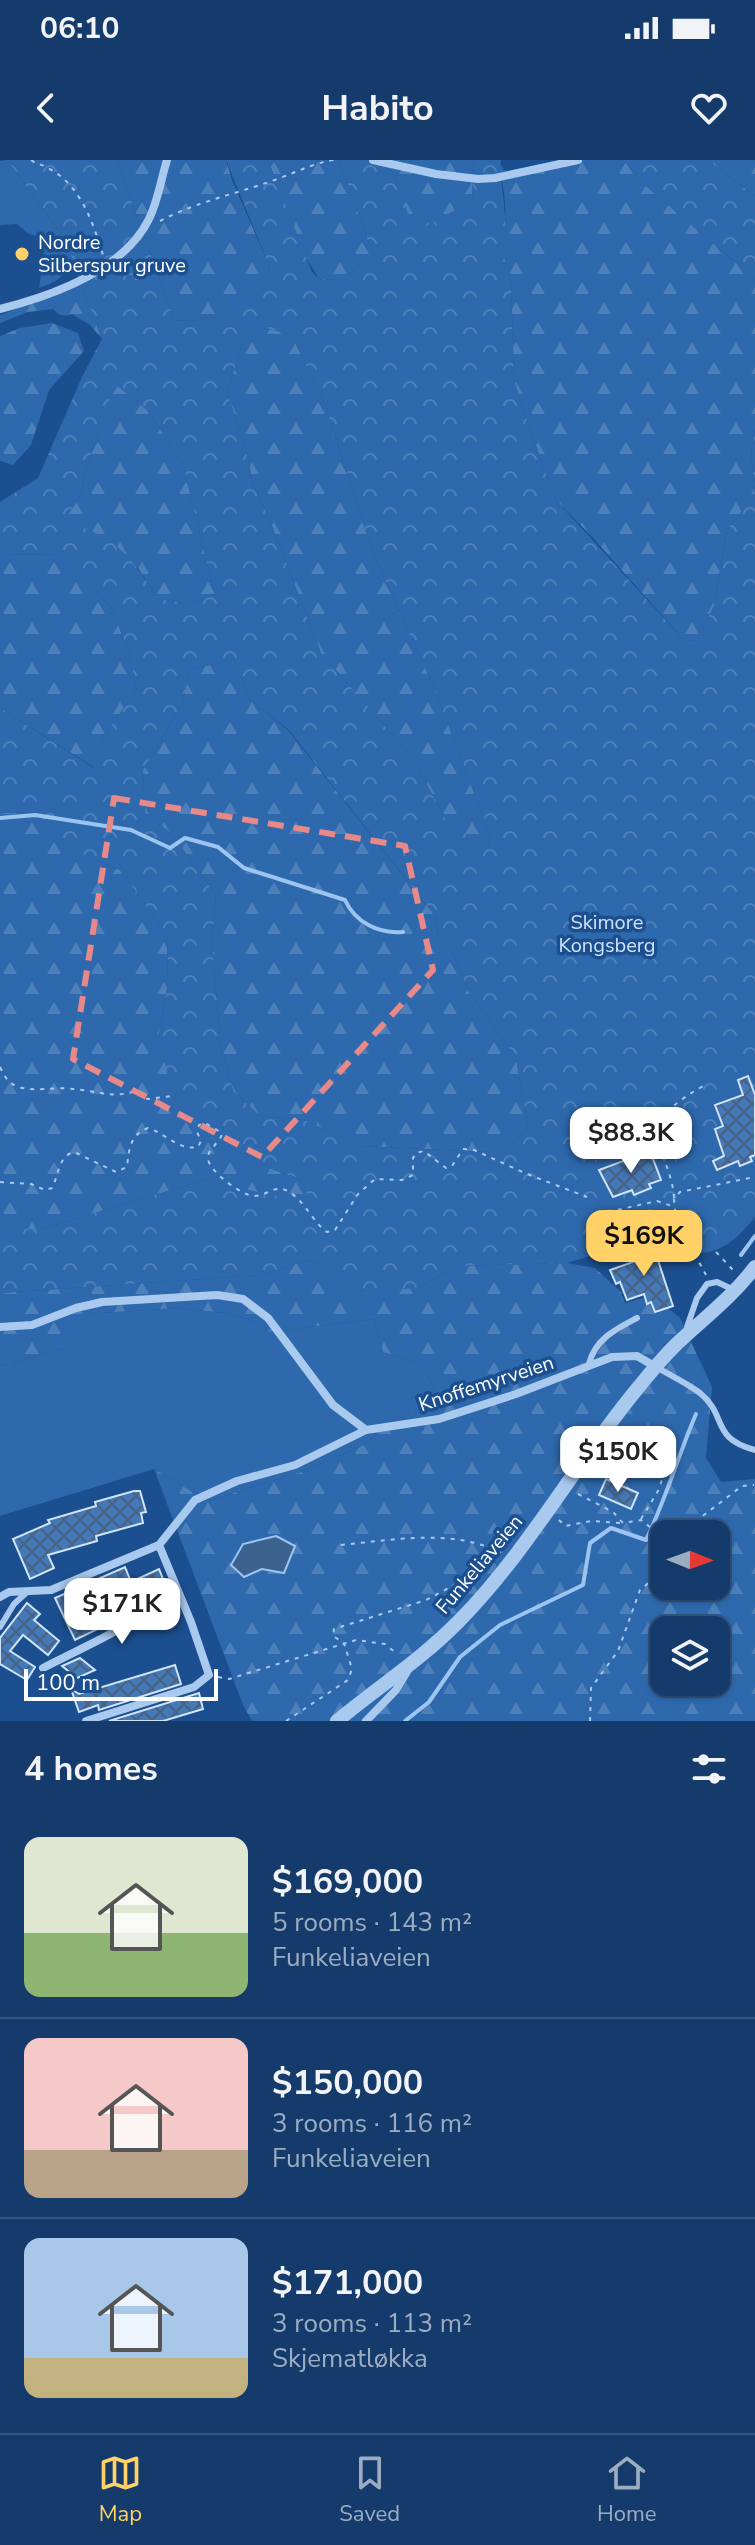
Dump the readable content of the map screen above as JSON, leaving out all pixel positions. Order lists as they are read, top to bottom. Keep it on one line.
{"streets":{"street":["Knoffemyrveien","Funkeliaveien"]},"crossings":[["Knoffemyrveien","Funkeliaveien"]],"parks":["Skimore Kongsberg"],"places":["Nordre Silberspur gruve"],"scale_bar":"100 m","north":"right","page":{"status":"06:10","header":"Habito","price":["$88.3K","$169K","$150K","$171K"],"scale":"100 m","heading":"4 homes","list":[{"name":"$169,000","note":"5 rooms · 143 m² · Funkeliaveien"},{"name":"$150,000","note":"3 rooms · 116 m² · Funkeliaveien"},{"name":"$171,000","note":"3 rooms · 113 m² · Skjematløkka"}],"tabs":["Map","Saved","Home"]}}
